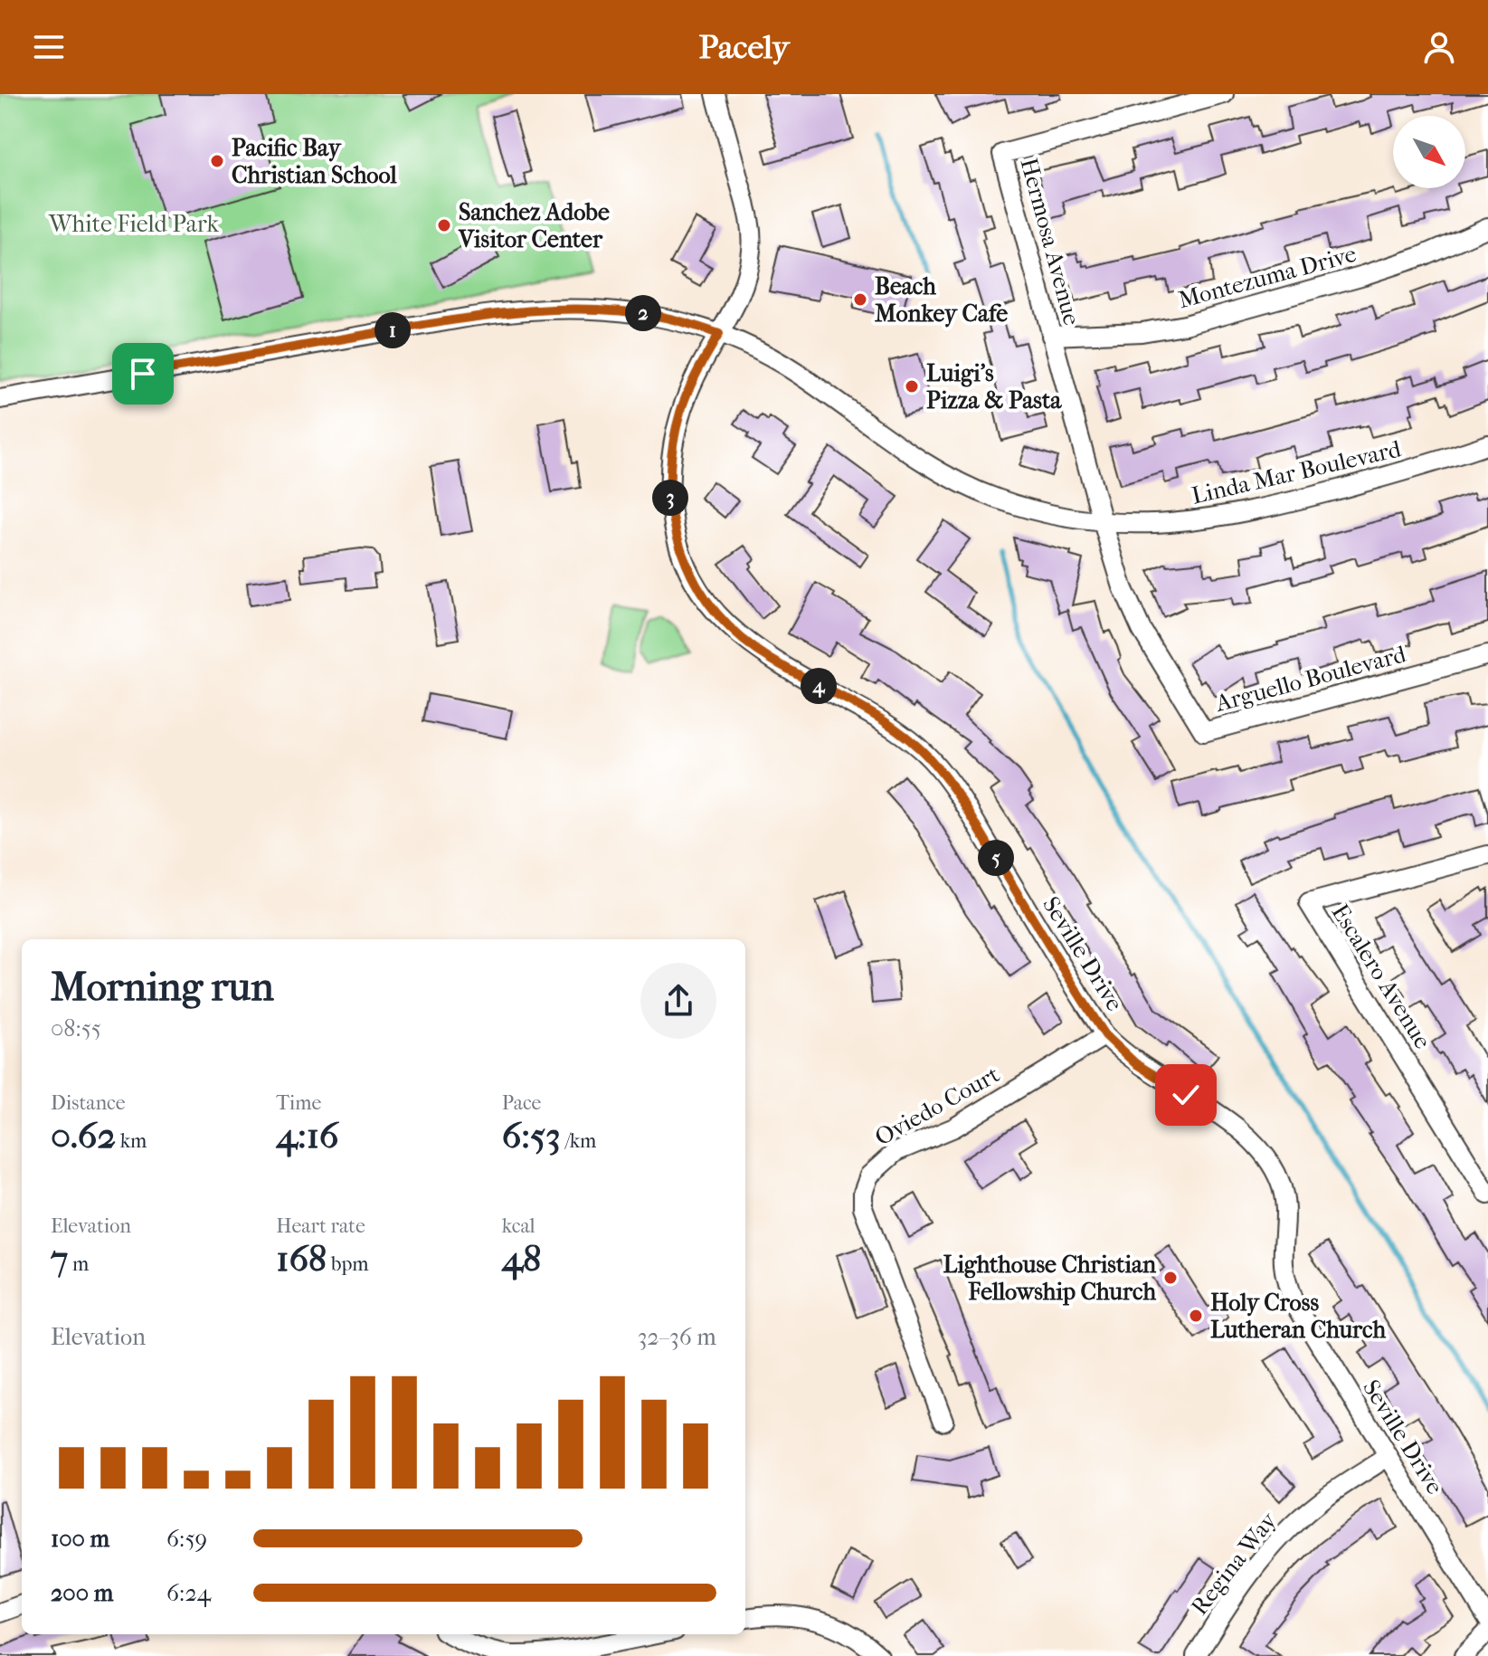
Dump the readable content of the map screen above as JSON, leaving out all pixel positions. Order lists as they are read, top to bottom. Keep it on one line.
{"streets":{"street":["Hermosa Avenue","Montezuma Drive","Linda Mar Boulevard","Arguello Boulevard","Seville Drive","Escalero Avenue","Oviedo Court","Regina Way"]},"crossings":[["Hermosa Avenue","Montezuma Drive"],["Hermosa Avenue","Linda Mar Boulevard"],["Hermosa Avenue","Arguello Boulevard"],["Linda Mar Boulevard","Arguello Boulevard"],["Linda Mar Boulevard","Seville Drive"],["Seville Drive","Oviedo Court"],["Seville Drive","Regina Way"]],"parks":["White Field Park"],"places":["Pacific Bay Christian School","Sanchez Adobe Visitor Center","Beach Monkey Cafe","Luigi's Pizza & Pasta","Lighthouse Christian Fellowship Church","Holy Cross Lutheran Church"],"north":"bottom right","page":{"header":"Pacely","pins":["2","1","3","4","5"],"heading":["Morning run","08:55"],"stats":[["Distance","0.62 km"],["Time","4:16"],["Pace","6:53 /km"],["Elevation","7 m"],["Heart rate","168 bpm"],["kcal","48"]],"chart":["Elevation","32–36 m"],"list":[{"name":"100 m","note":"6:59"},{"name":"200 m","note":"6:24"}]}}
